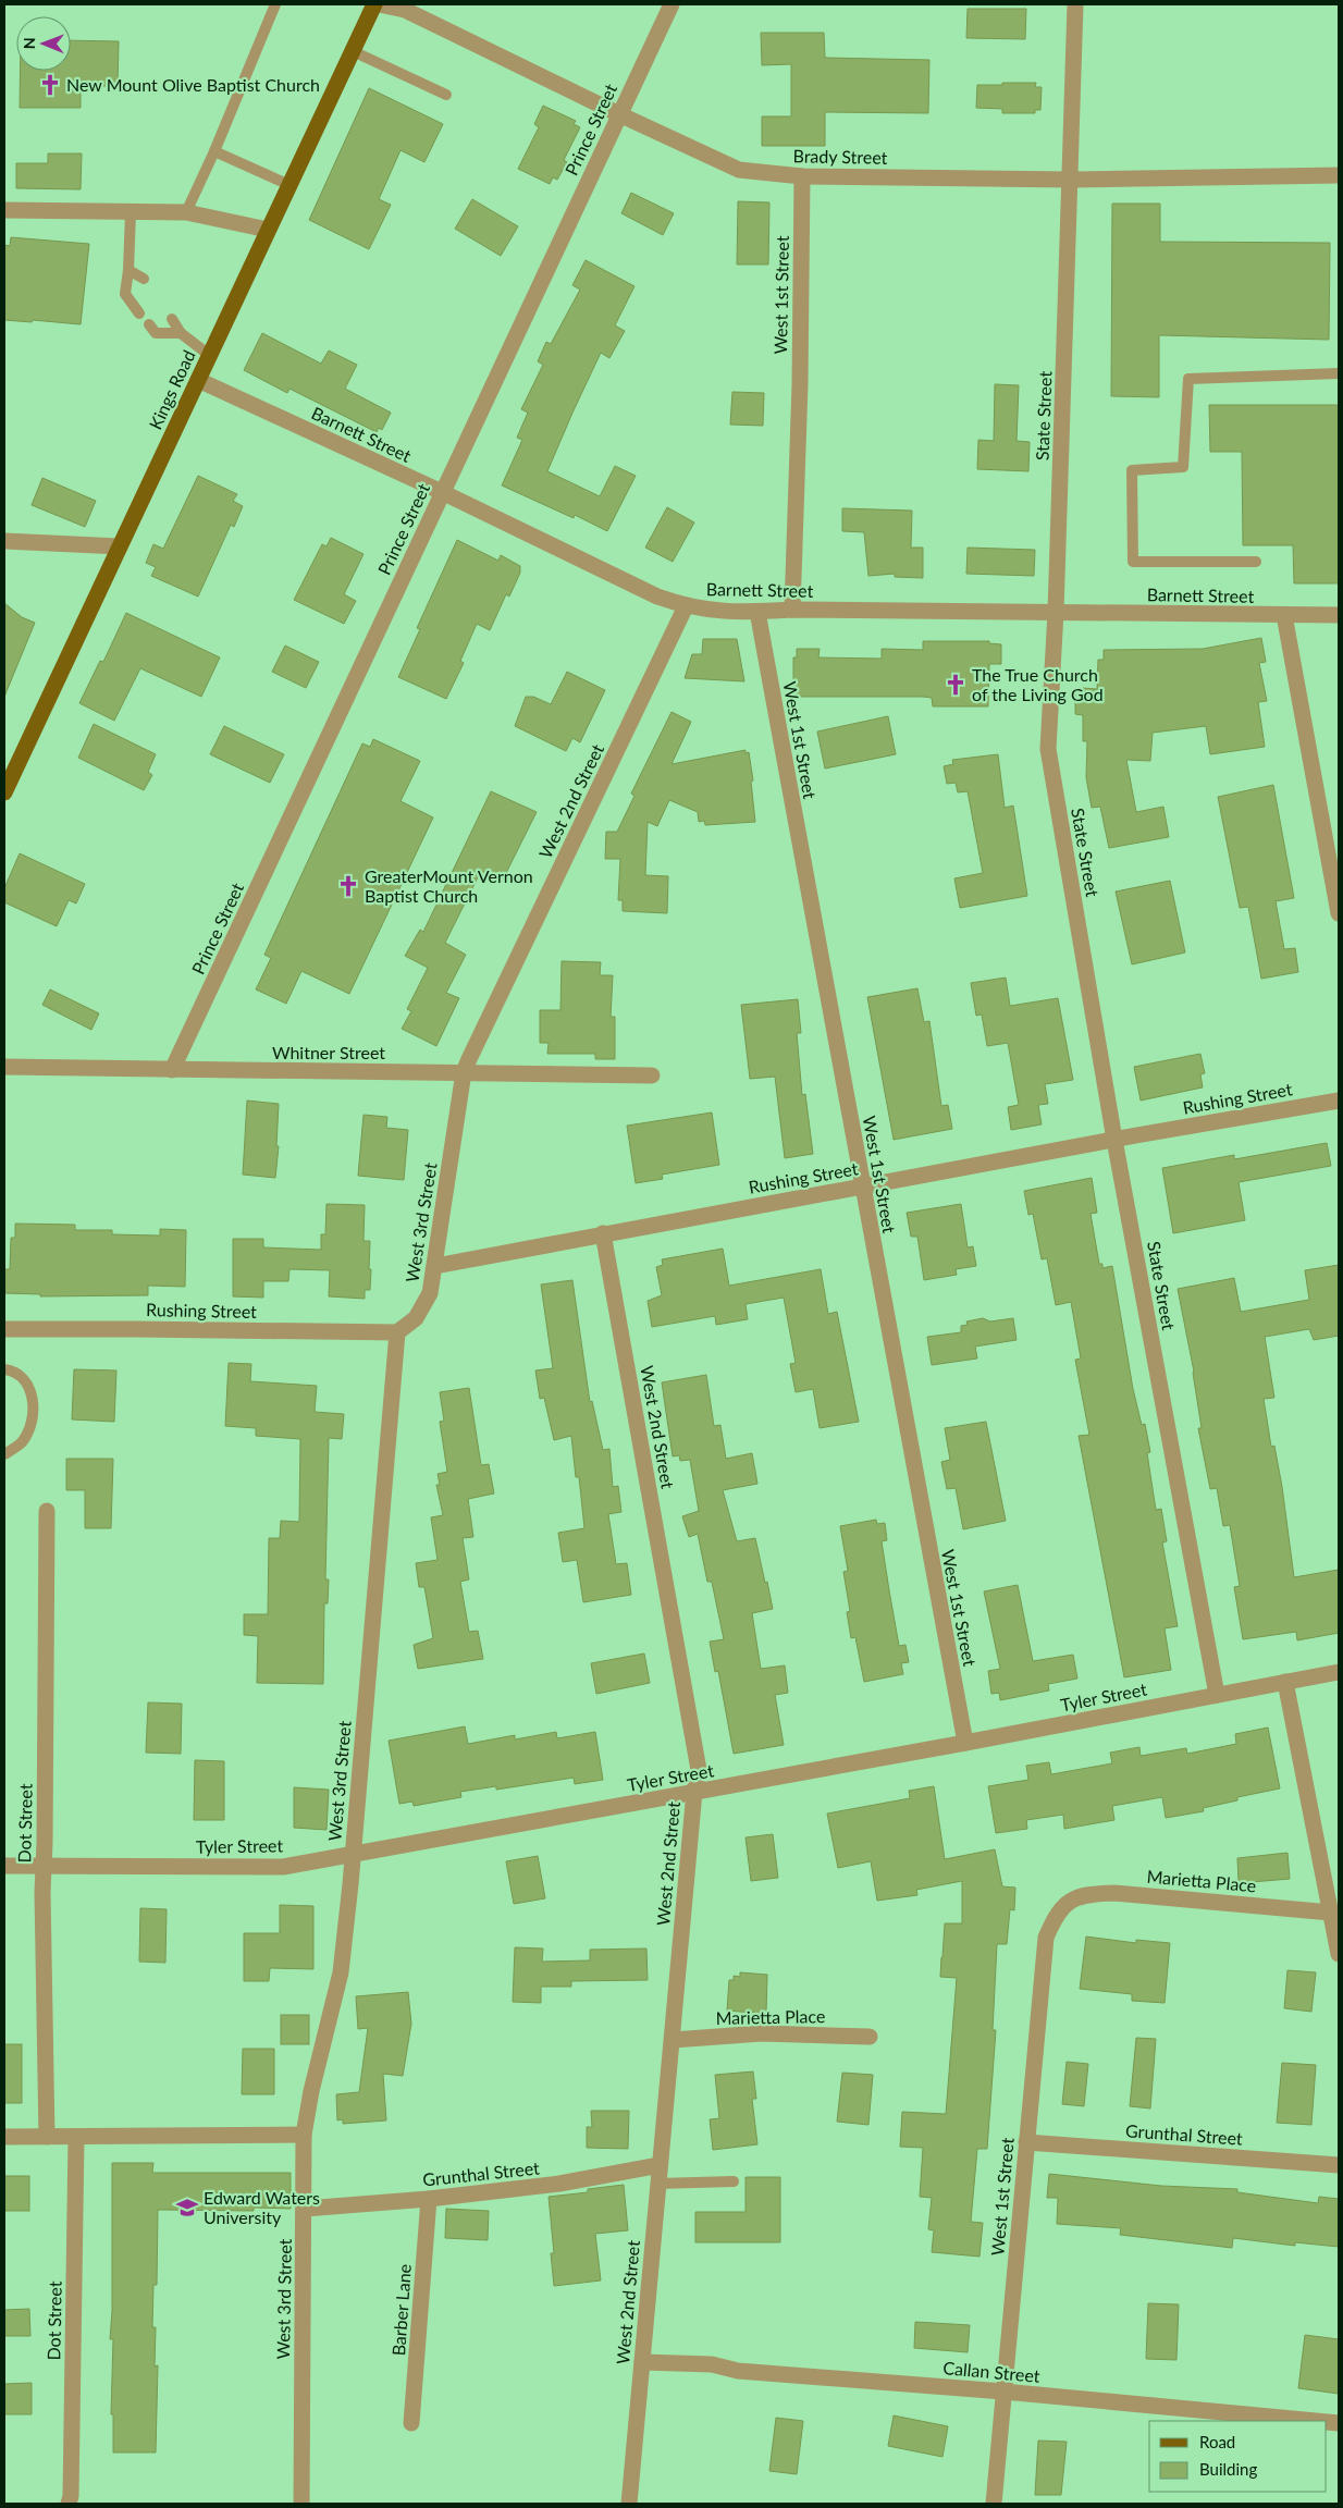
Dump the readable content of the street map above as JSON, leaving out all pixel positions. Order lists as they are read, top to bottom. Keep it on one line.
{"streets":{"main road":["Kings Road"],"street":["Prince Street","Brady Street","West 1st Street","State Street","Barnett Street","West 2nd Street","Whitner Street","Rushing Street","West 3rd Street","Tyler Street","Dot Street","Marietta Place","Grunthal Street","Barber Lane","Callan Street"]},"crossings":[["Prince Street","Brady Street"],["Prince Street","Barnett Street"],["Prince Street","Whitner Street"],["Brady Street","West 1st Street"],["Brady Street","Kings Road"],["Brady Street","State Street"],["West 1st Street","Barnett Street"],["West 1st Street","Rushing Street"],["West 1st Street","Tyler Street"],["West 1st Street","Marietta Place"],["West 1st Street","Grunthal Street"],["West 1st Street","Callan Street"],["Kings Road","Barnett Street"],["State Street","Barnett Street"],["State Street","Rushing Street"],["State Street","Tyler Street"],["Barnett Street","West 2nd Street"],["West 2nd Street","Whitner Street"],["West 2nd Street","Rushing Street"],["West 2nd Street","West 3rd Street"],["West 2nd Street","Tyler Street"],["West 2nd Street","Marietta Place"],["West 2nd Street","Grunthal Street"],["West 2nd Street","Callan Street"],["Whitner Street","West 3rd Street"],["Rushing Street","West 3rd Street"],["West 3rd Street","Tyler Street"],["West 3rd Street","Grunthal Street"],["Tyler Street","Dot Street"],["Grunthal Street","Barber Lane"]],"places":{"church":["New Mount Olive Baptist Church","The True Church of the Living God","GreaterMount Vernon Baptist Church"],"school or university":["Edward Waters University"]},"legend":["Road","Building"],"north":"left"}
